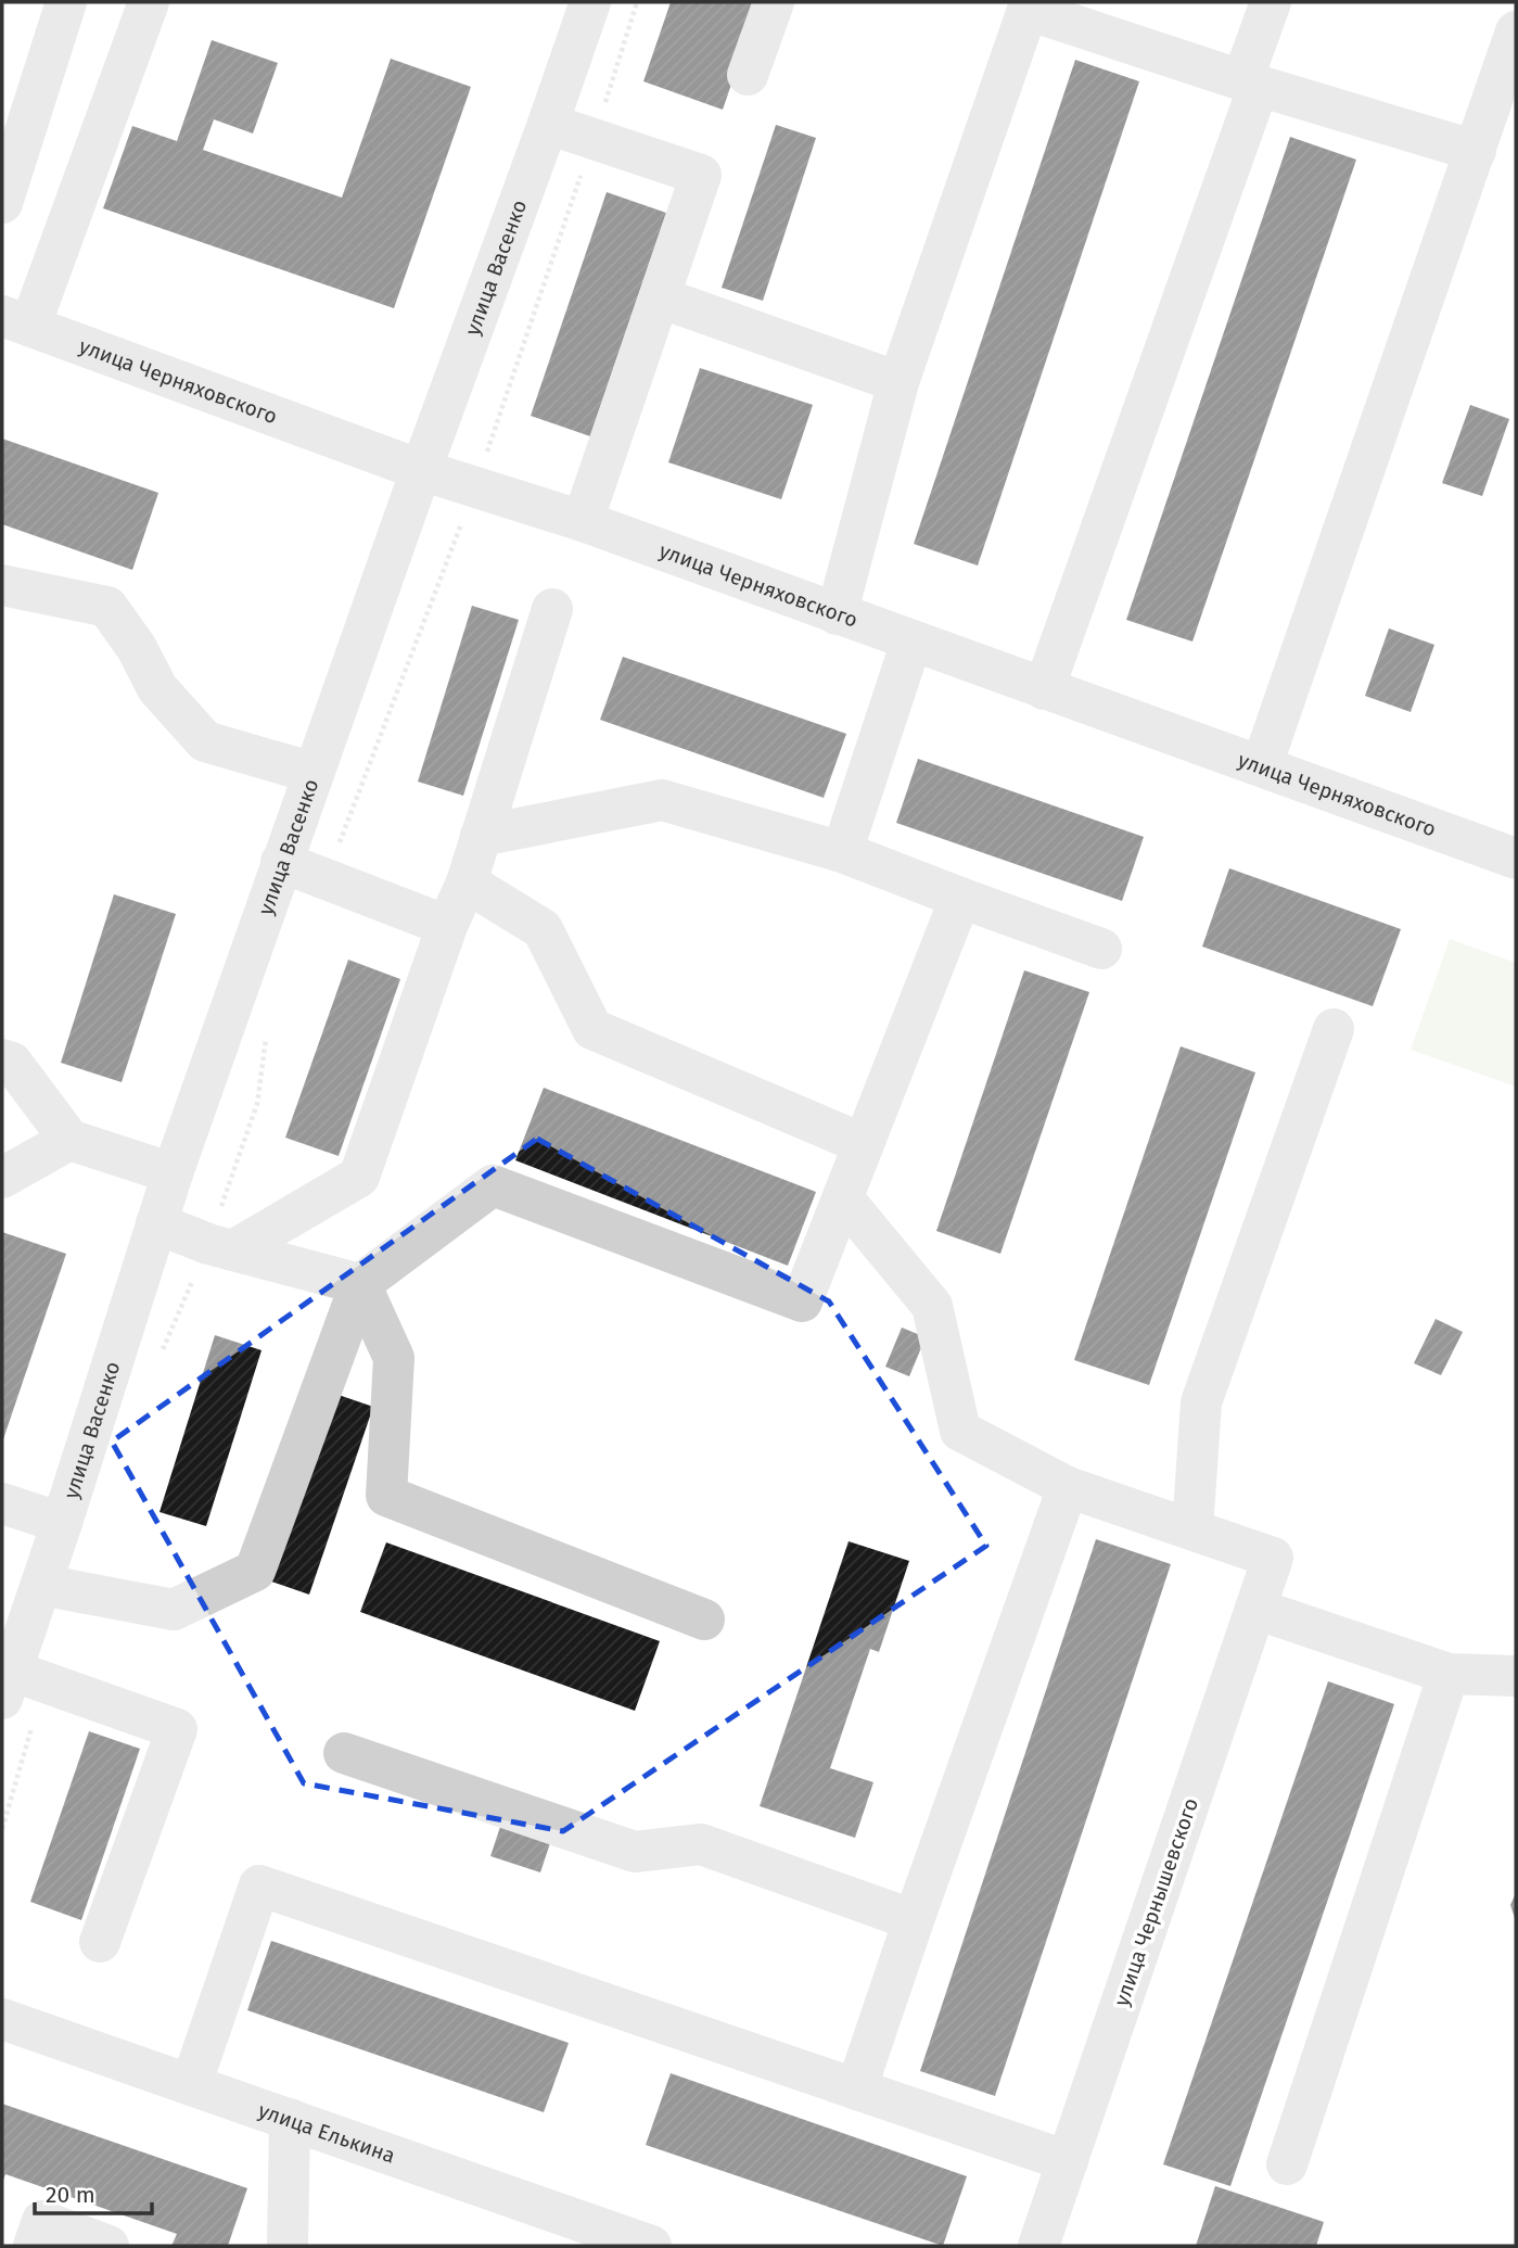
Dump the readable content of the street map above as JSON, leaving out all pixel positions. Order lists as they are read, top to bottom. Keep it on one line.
{"streets":{"street":["улица Васенко","улица Черняховского","улица Чернышевского","улица Елькина"]},"crossings":[["улица Васенко","улица Черняховского"]],"scale_bar":"20 m"}
